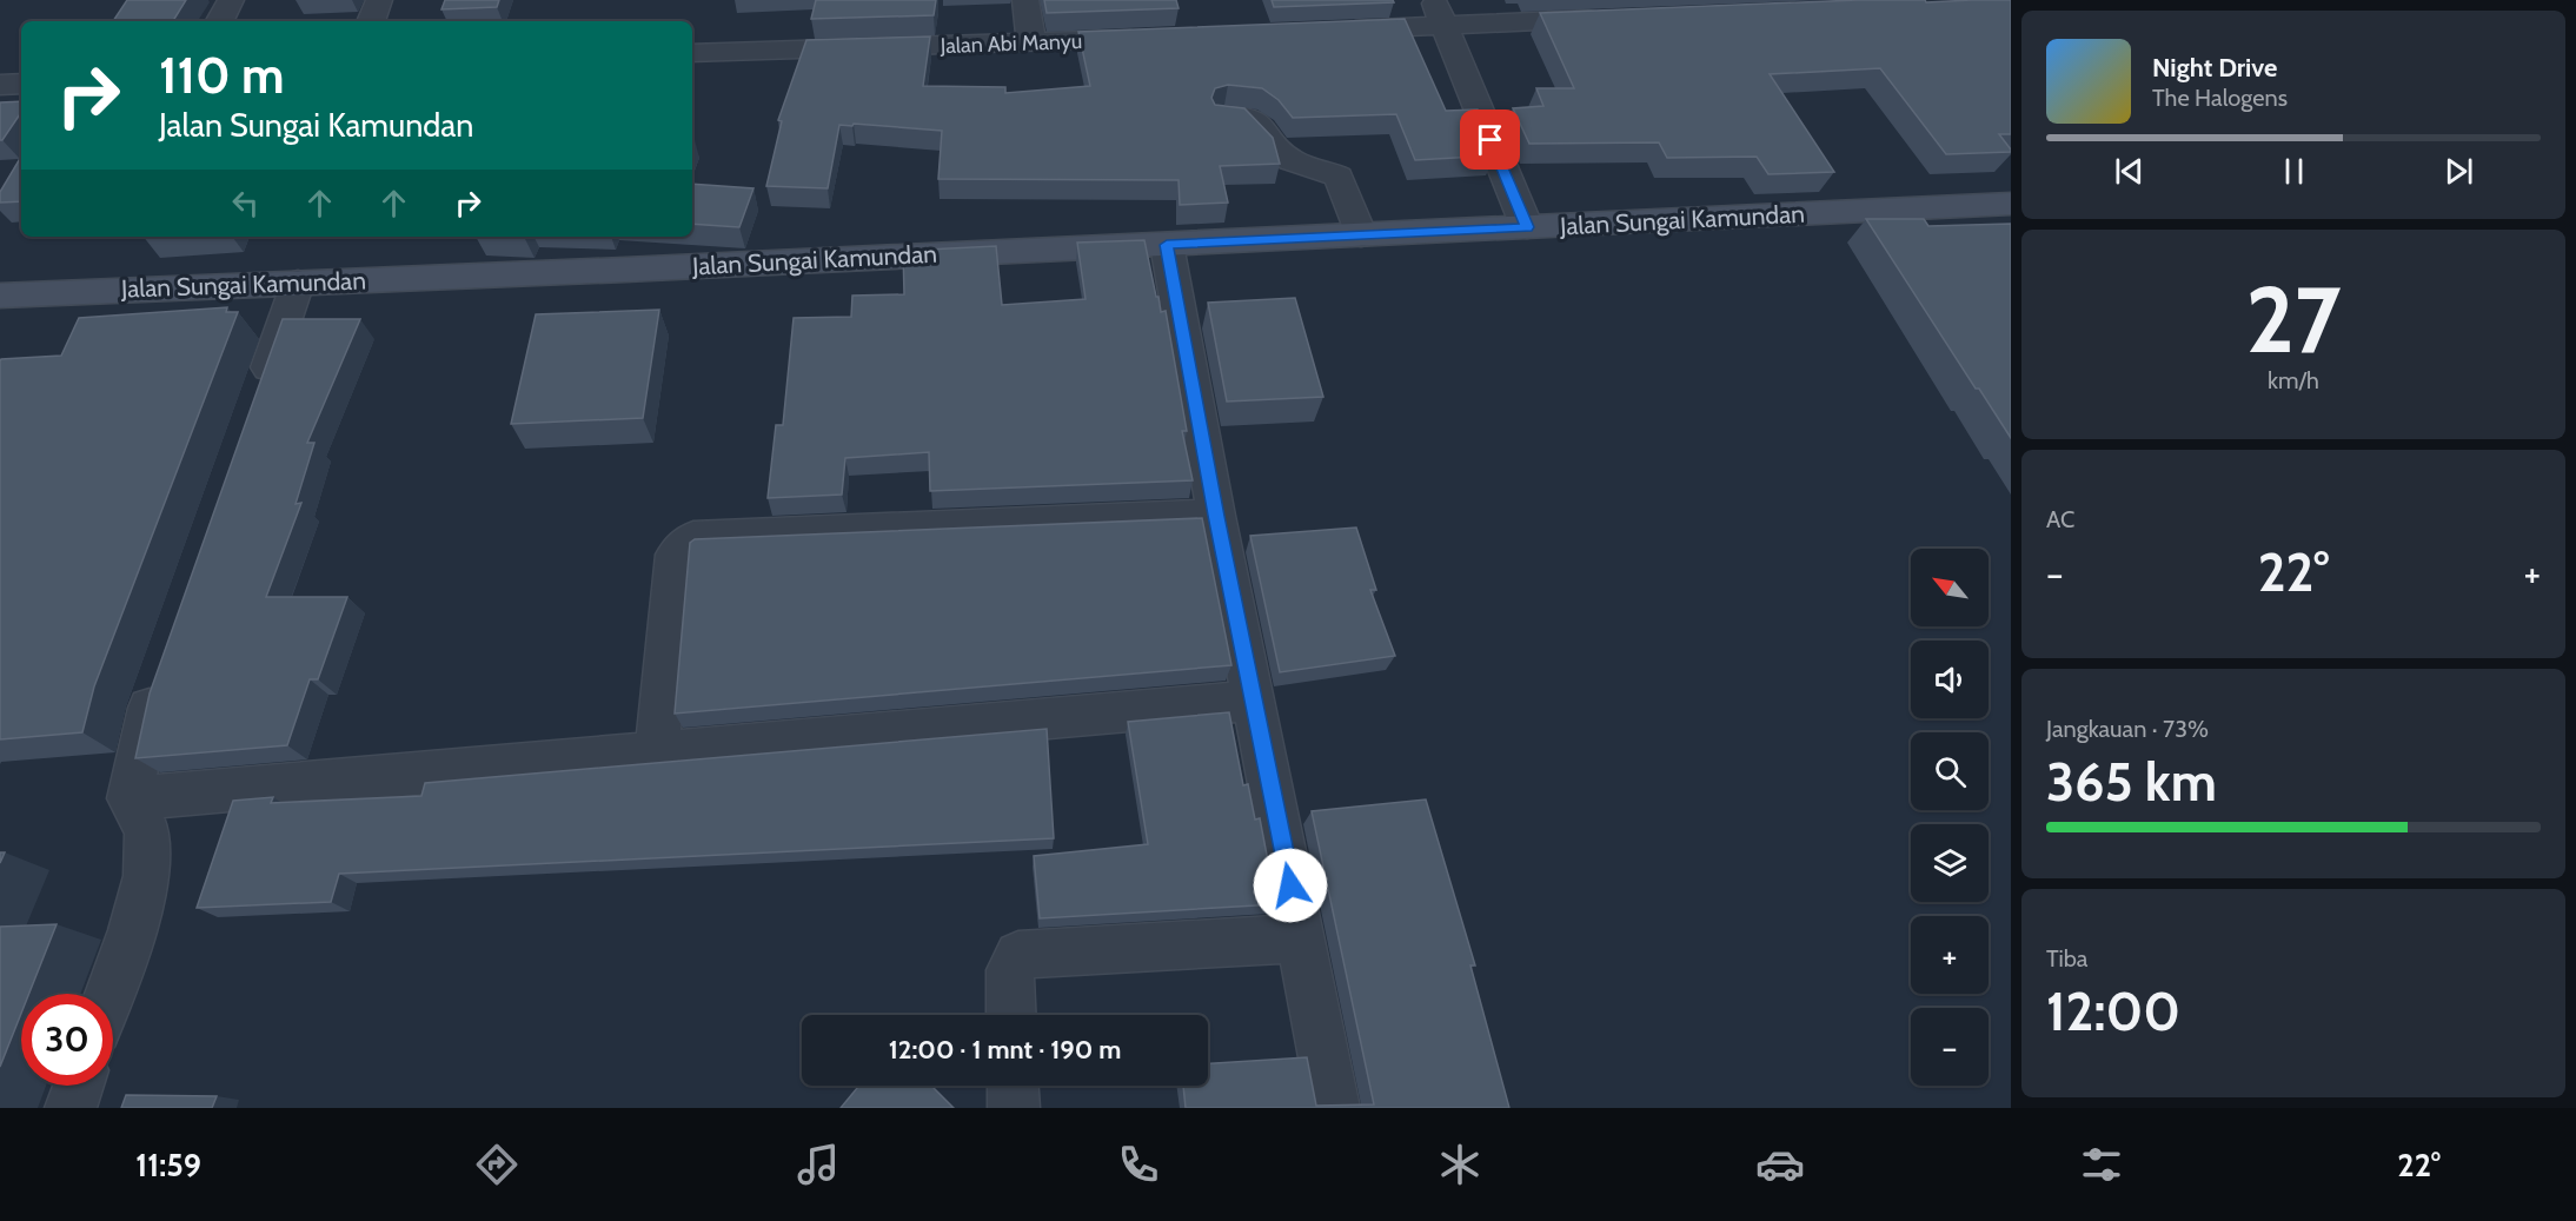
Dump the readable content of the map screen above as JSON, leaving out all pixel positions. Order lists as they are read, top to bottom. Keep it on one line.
{"streets":{"main road":["Jalan Sungai Kamundan"],"street":["Jalan Abi Manyu"]},"north":"top left","page":{"turn":["110 m","Jalan Sungai Kamundan"],"song":["Night Drive","The Halogens"],"tile":[["27","km/h"],"AC",["Jangkauan · 73%","365 km"],["Tiba","12:00"]],"heat":["−","22°","+"],"map_buttons":["+","−"],"limit":"30","trip":"12:00 · 1 mnt · 190 m","tabs":["11:59","22°"]}}
